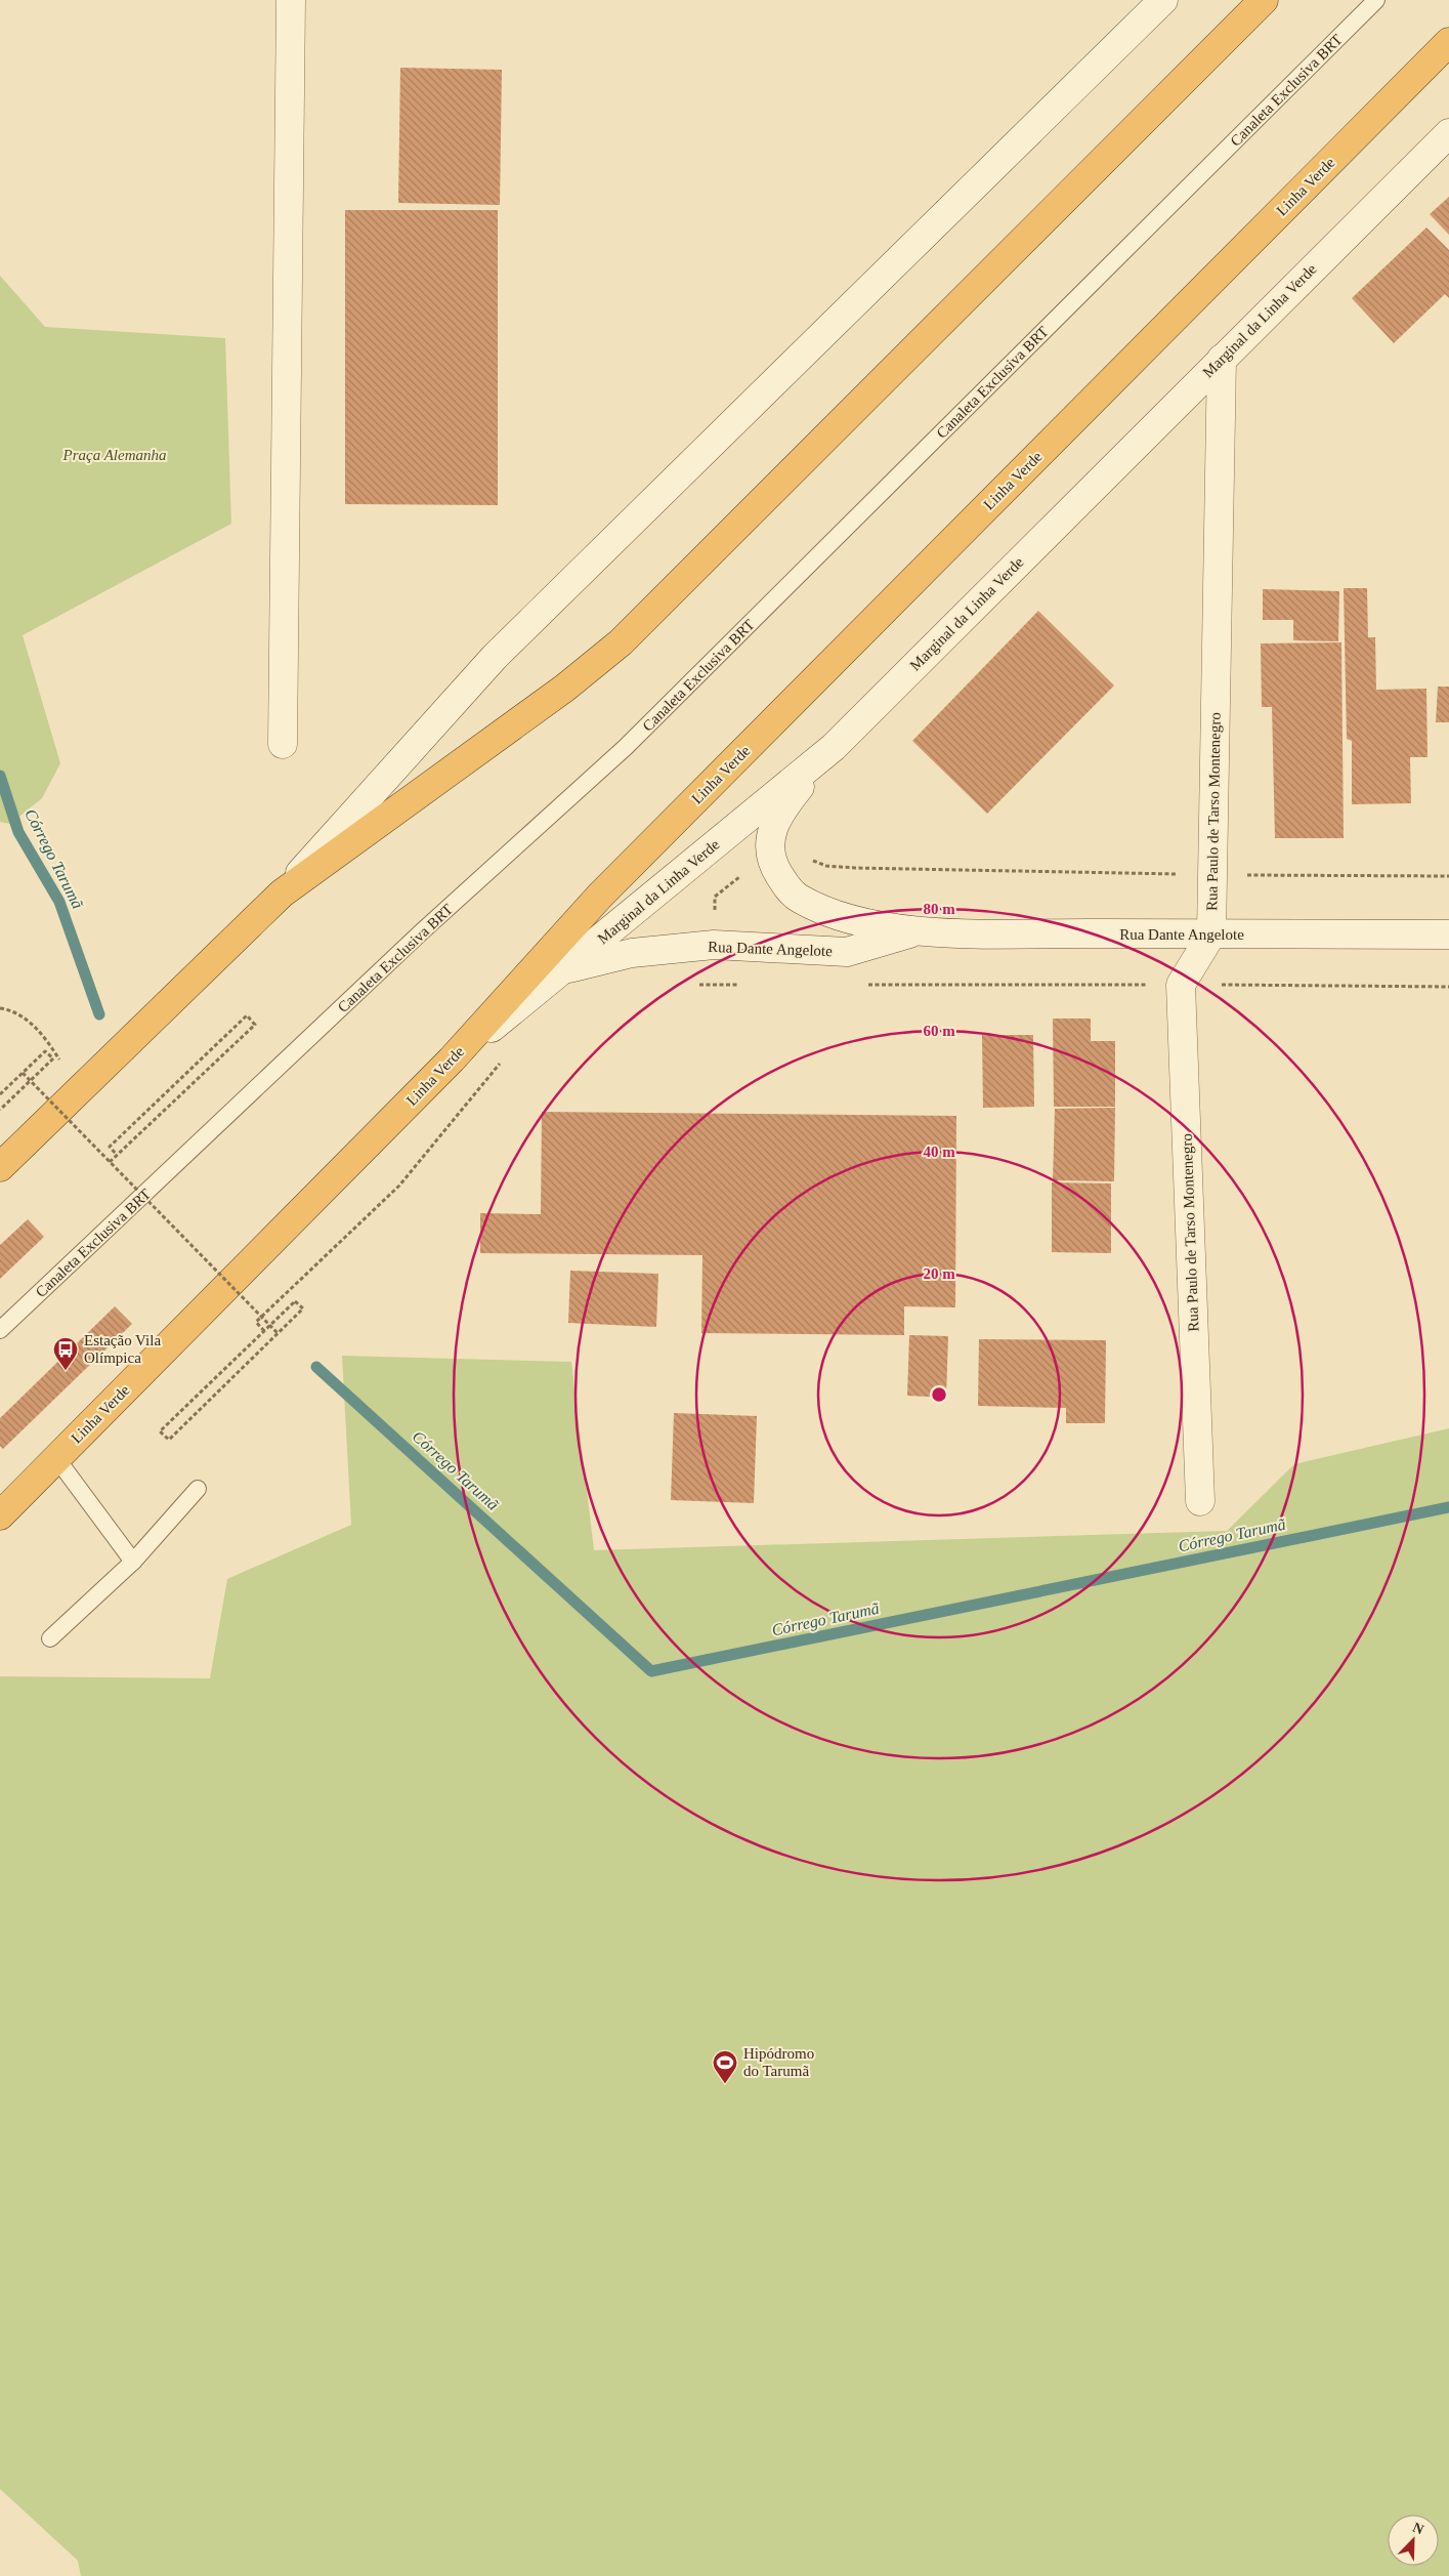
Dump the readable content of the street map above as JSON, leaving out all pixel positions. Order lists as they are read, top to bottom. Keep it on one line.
{"streets":{"highway":["Linha Verde"],"main road":["Marginal da Linha Verde","Rua Paulo de Tarso Montenegro","Rua Dante Angelote"],"lane":["Canaleta Exclusiva BRT"]},"crossings":[["Linha Verde","Marginal da Linha Verde"],["Marginal da Linha Verde","Rua Paulo de Tarso Montenegro"],["Marginal da Linha Verde","Rua Dante Angelote"],["Rua Paulo de Tarso Montenegro","Rua Dante Angelote"]],"water":["Córrego Tarumã"],"parks":["Praça Alemanha"],"places":{"bus stop":["Estação Vila Olímpica"],"sports":["Hipódromo do Tarumã"]},"north":"top right","rings":["80 m","60 m","40 m","20 m"]}
